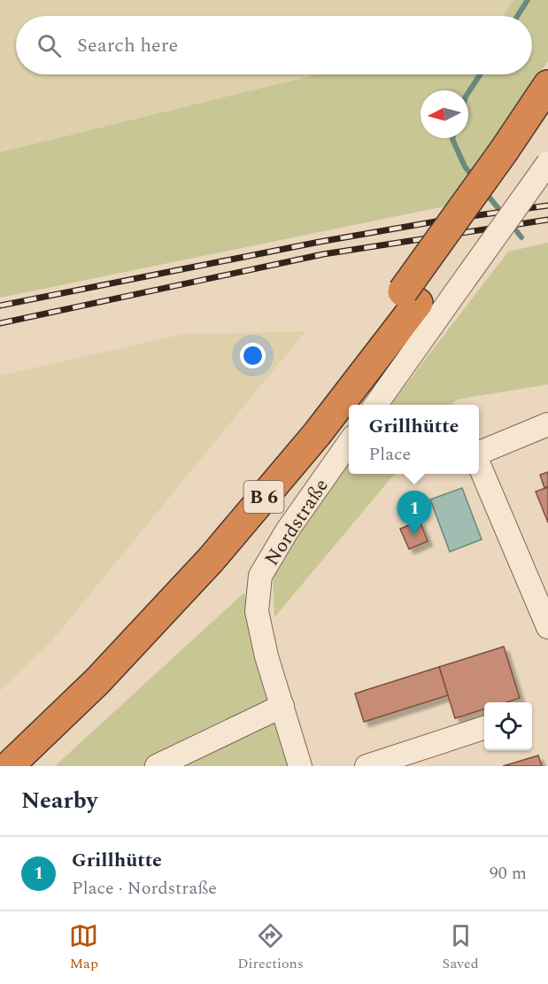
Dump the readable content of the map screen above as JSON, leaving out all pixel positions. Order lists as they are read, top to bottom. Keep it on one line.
{"streets":{"highway":["B 6"],"street":["Nordstraße"]},"north":"left","page":{"search":"Search here","popup":["Grillhütte","Place"],"pins":"1","heading":"Nearby","list":[{"mark":"1","name":"Grillhütte","note":"Place · Nordstraße","value":"90 m"}],"nav":["Map","Directions","Saved"]}}
